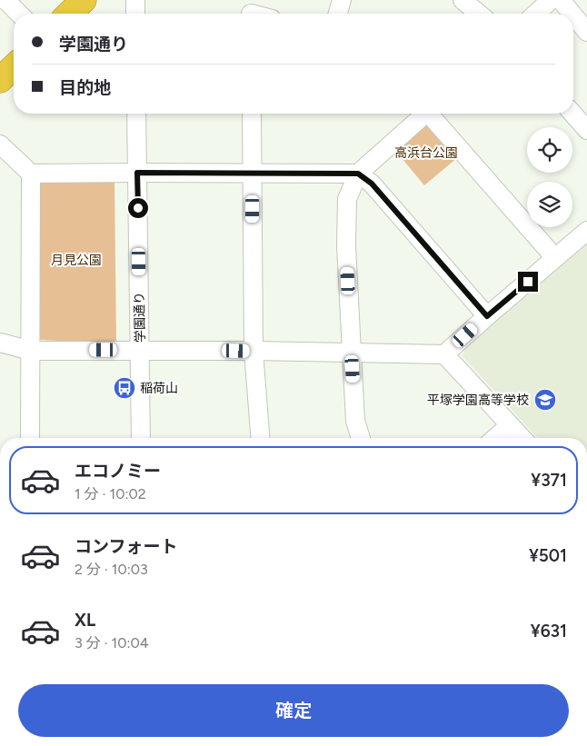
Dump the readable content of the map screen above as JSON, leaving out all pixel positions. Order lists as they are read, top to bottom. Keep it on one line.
{"streets":{"street":["学園通り"]},"parks":["高浜台公園","月見公園"],"places":{"bus stop":["稲荷山"],"school or university":["平塚学園高等学校"]},"page":{"banner":["学園通り","目的地"],"list":[{"name":"エコノミー","note":"1 分 · 10:02","value":"¥371"},{"name":"コンフォート","note":"2 分 · 10:03","value":"¥501"},{"name":"XL","note":"3 分 · 10:04","value":"¥631"}],"buttons":"確定"}}
